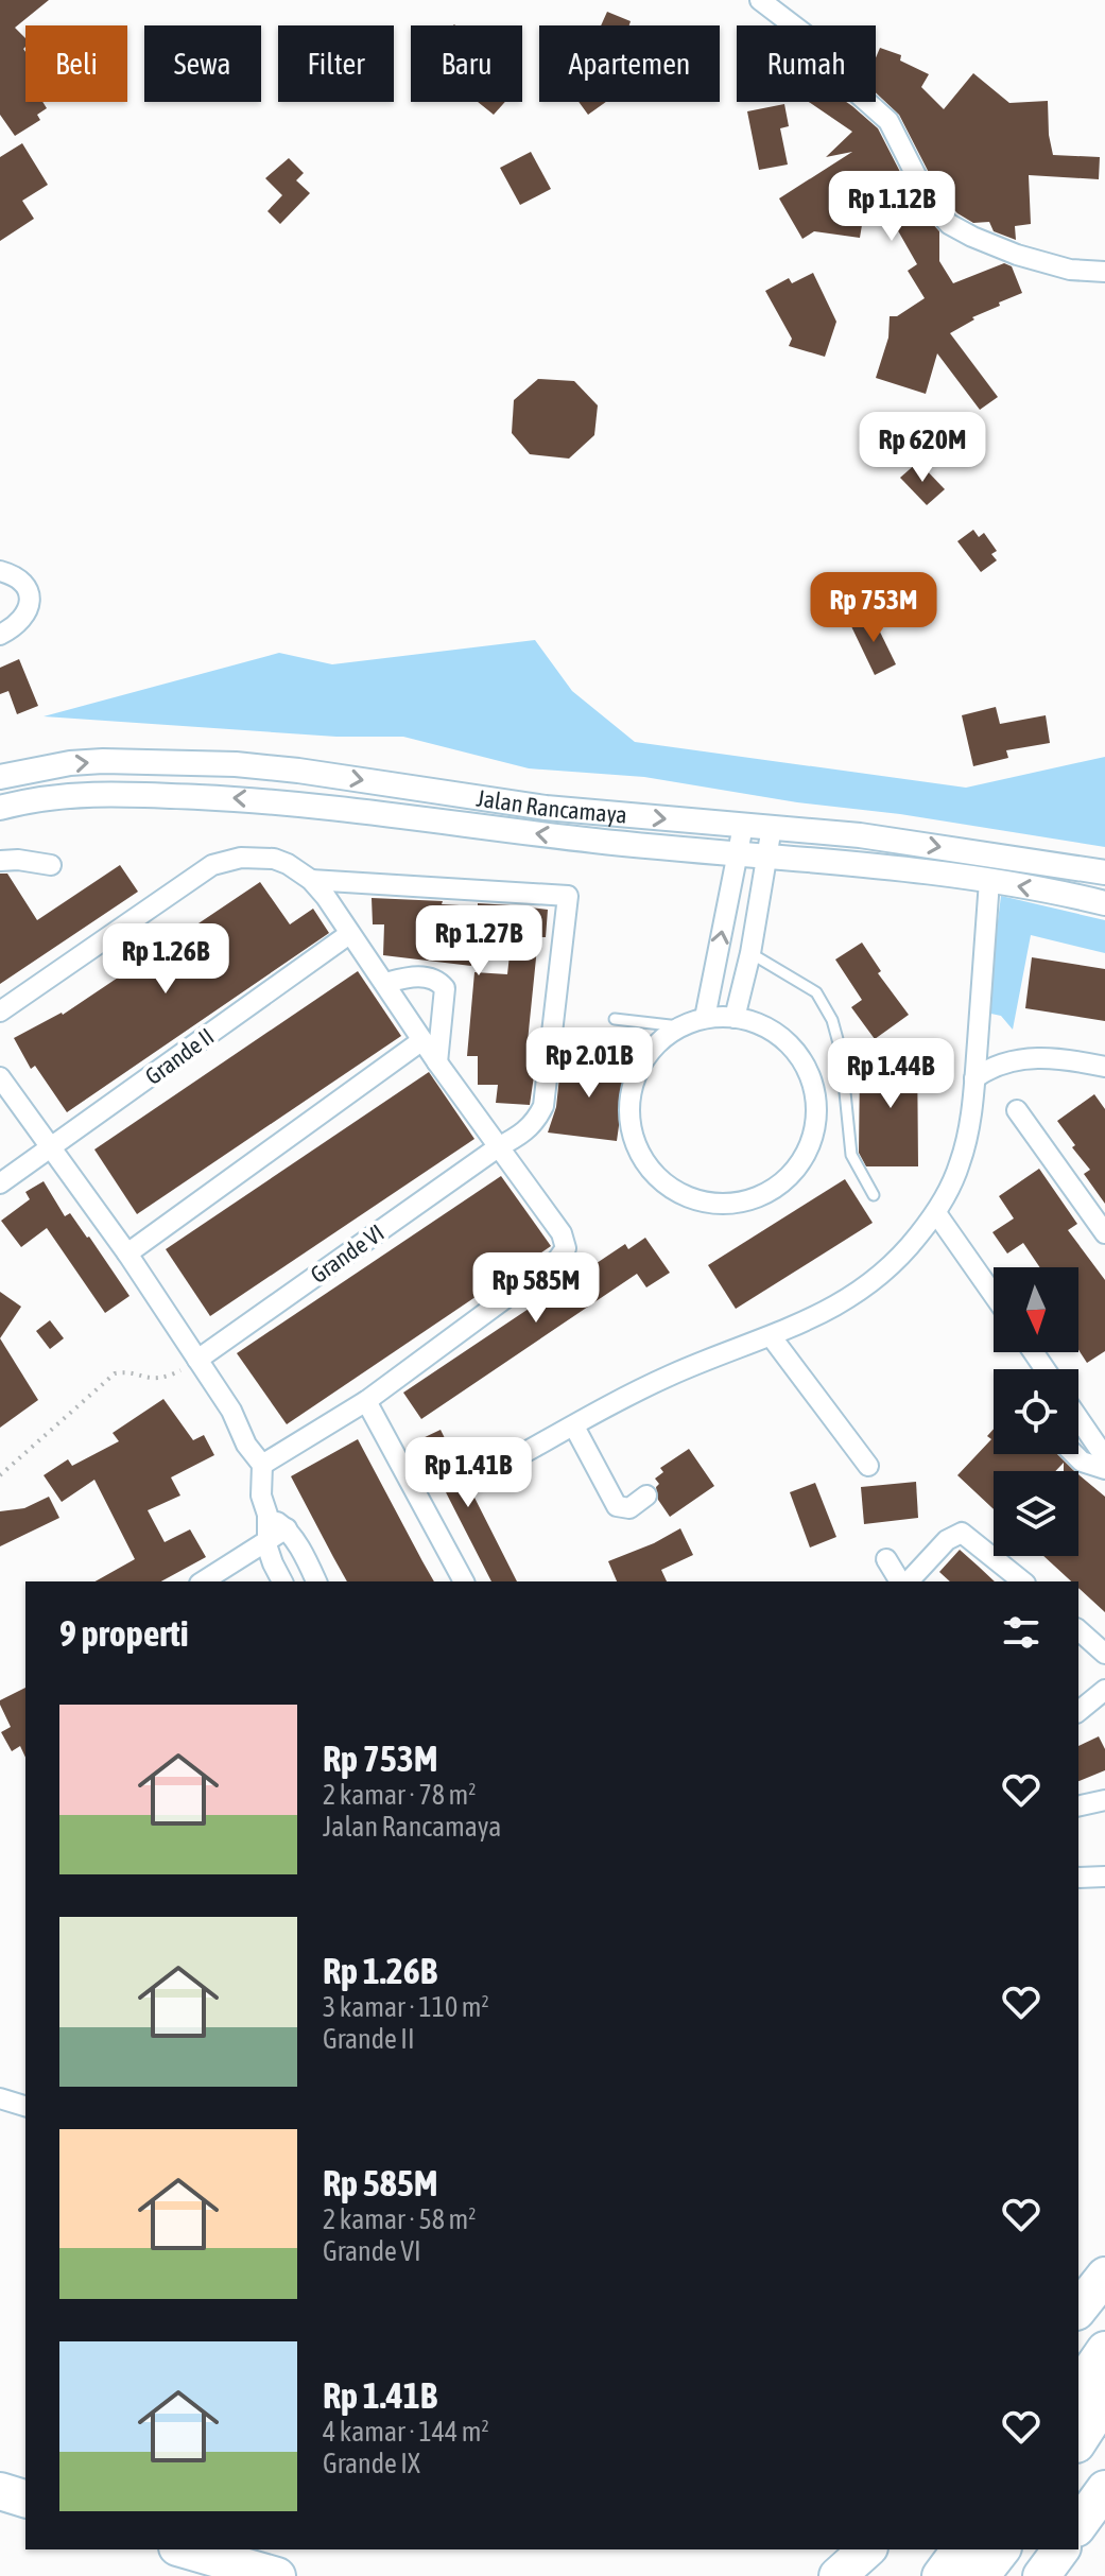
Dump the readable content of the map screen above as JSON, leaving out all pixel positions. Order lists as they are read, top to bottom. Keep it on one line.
{"streets":{"street":["Jalan Rancamaya","Grande II","Grande VI"]},"north":"bottom","page":{"chip":["Beli","Sewa","Filter","Baru","Apartemen","Rumah"],"price":["Rp 1.12B","Rp 620M","Rp 753M","Rp 1.27B","Rp 1.26B","Rp 2.01B","Rp 1.44B","Rp 585M","Rp 1.41B"],"heading":"9 properti","list":[{"name":"Rp 753M","note":"2 kamar · 78 m² · Jalan Rancamaya"},{"name":"Rp 1.26B","note":"3 kamar · 110 m² · Grande II"},{"name":"Rp 585M","note":"2 kamar · 58 m² · Grande VI"},{"name":"Rp 1.41B","note":"4 kamar · 144 m² · Grande IX"}]}}
